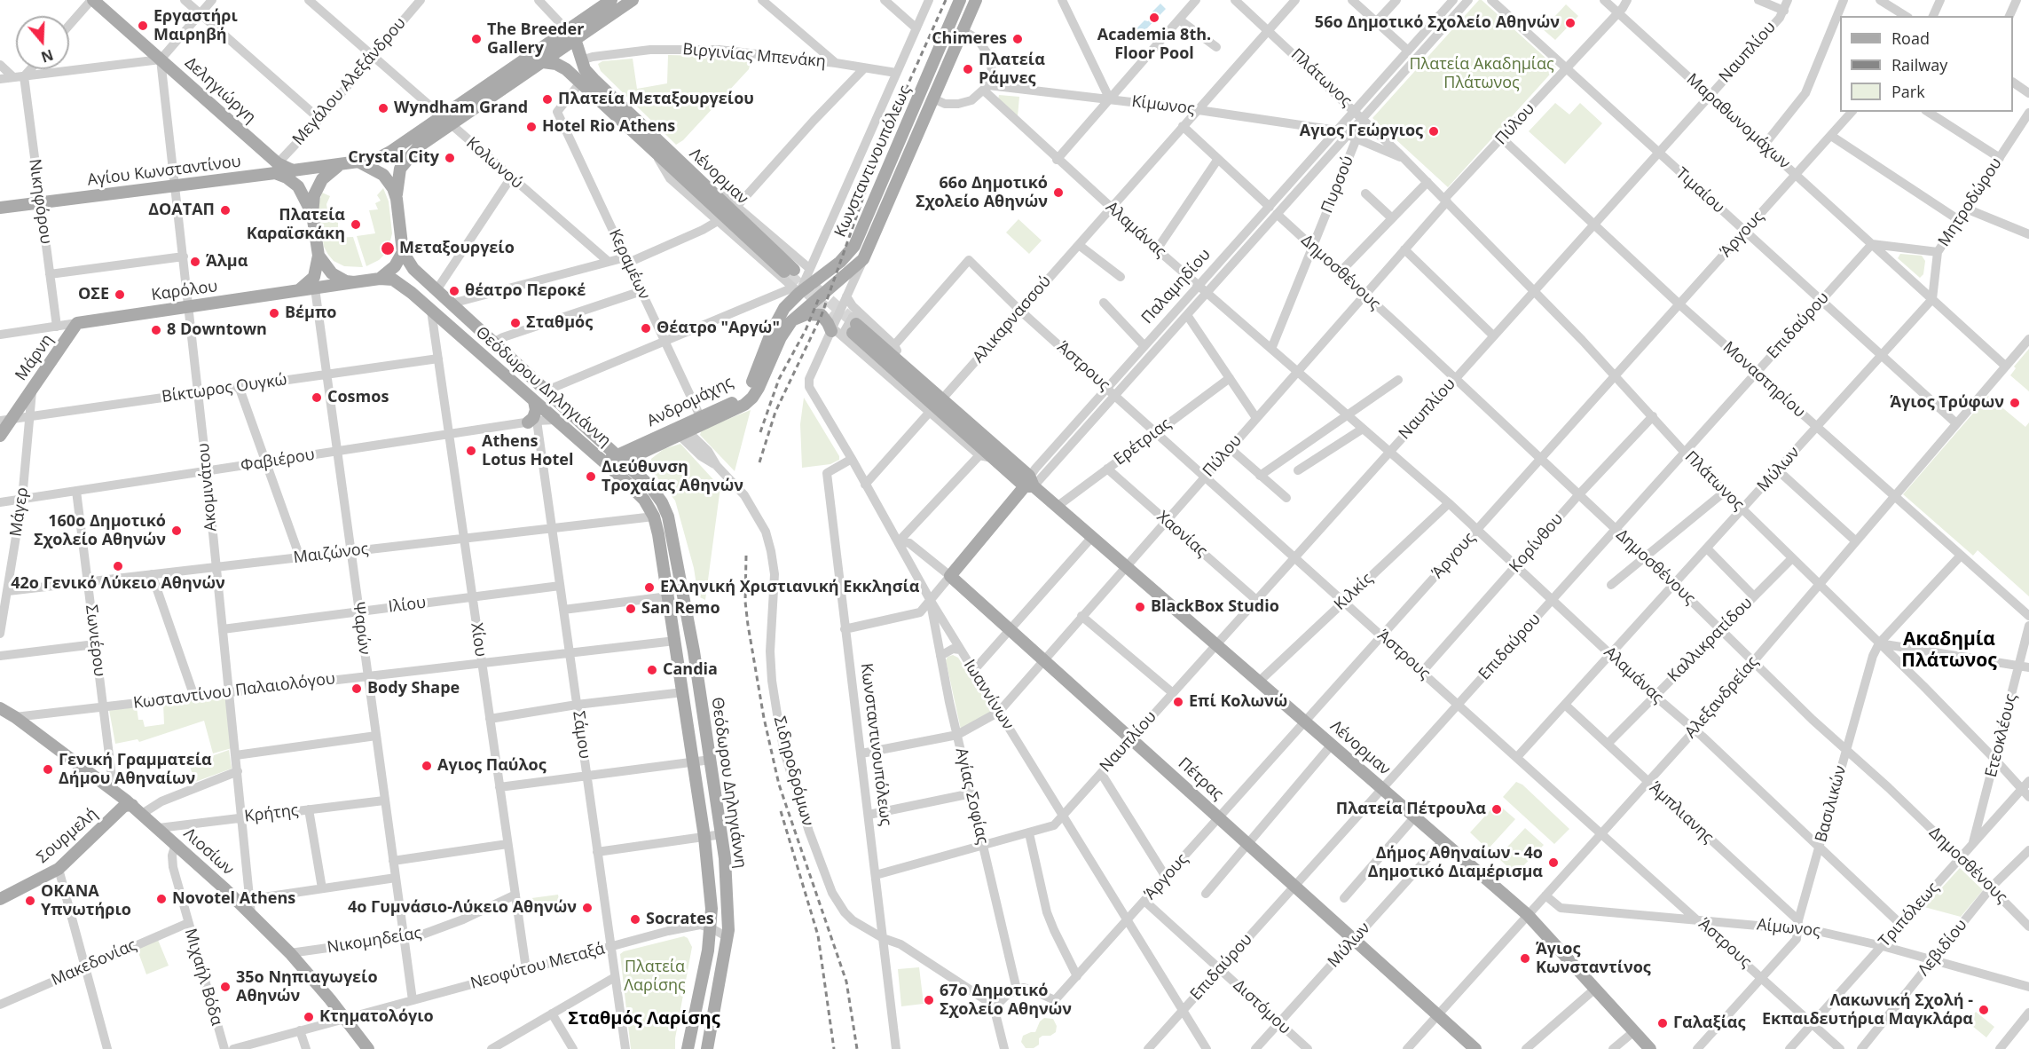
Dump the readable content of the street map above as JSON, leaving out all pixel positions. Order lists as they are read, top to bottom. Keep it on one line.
{"streets":{"main road":["Δεληγιώργη","Κωνσταντινουπόλεως","Αγίου Κωνσταντίνου","Λένορμαν","Παλαμηδίου","Καρόλου","Μάρνη","Θεόδωρου Δηληγιάννη","Ανδρομάχης","Πέτρας","Σουρμελή","Λιοσίων"],"street":["Ναυπλίου","Βιργινίας Μπενάκη","Πλάτωνος","Μεγάλου Αλεξάνδρου","Κίμωνος","Μαραθωνομάχων","Πύλου","Κολωνού","Πυρσού","Τιμαίου","Νικηφόρου","Μητροδώρου","Αλαμάνας","Άργους","Κεραμέων","Δημοσθένους","Αλικαρνασσού","Επιδαύρου","Άστρους","Μοναστηρίου","Βίκτωρος Ουγκώ","Ερέτριας","Φαβιέρου","Μύλων","Ακομινάτου","Μάγερ","Χαονίας","Κορίνθου","Μαιζώνος","Κιλκίς","Ιλίου","Ψαρών","Χίου","Καλλικρατίδου","Σωνιέρου","Κωσταντίνου Παλαιολόγου","Ιωαννίνων","Αλεξανδρείας","Σάμου","Ετεοκλέους","Σιδηροδρόμων","Αγίας Σοφίας","Βασιλικών","Άμπλιανης","Κρήτης","Τριπόλεως","Αίμωνος","Νικομηδείας","Λεβιδίου","Μακεδονίας","Νεοφύτου Μεταξά","Μιχαήλ Βόδα","Διστόμου"]},"crossings":[["Ναυπλίου","Πλάτωνος"],["Ναυπλίου","Μαραθωνομάχων"],["Ναυπλίου","Κωνσταντινουπόλεως"],["Ναυπλίου","Λένορμαν"],["Ναυπλίου","Τιμαίου"],["Ναυπλίου","Αλαμάνας"],["Ναυπλίου","Δημοσθένους"],["Ναυπλίου","Άστρους"],["Ναυπλίου","Μοναστηρίου"],["Ναυπλίου","Χαονίας"],["Ναυπλίου","Ιωαννίνων"],["Ναυπλίου","Πέτρας"],["Ναυπλίου","Αγίας Σοφίας"],["Βιργινίας Μπενάκη","Κωνσταντινουπόλεως"],["Βιργινίας Μπενάκη","Λένορμαν"],["Πλάτωνος","Κίμωνος"],["Πλάτωνος","Πύλου"],["Πλάτωνος","Πυρσού"],["Πλάτωνος","Άργους"],["Πλάτωνος","Παλαμηδίου"],["Πλάτωνος","Αλικαρνασσού"],["Πλάτωνος","Επιδαύρου"],["Πλάτωνος","Μύλων"],["Πλάτωνος","Κορίνθου"],["Πλάτωνος","Καλλικρατίδου"],["Πλάτωνος","Αλεξανδρείας"],["Πλάτωνος","Ετεοκλέους"],["Πλάτωνος","Βασιλικών"],["Πλάτωνος","Τριπόλεως"],["Μεγάλου Αλεξάνδρου","Δεληγιώργη"],["Μεγάλου Αλεξάνδρου","Κολωνού"],["Δεληγιώργη","Αγίου Κωνσταντίνου"],["Δεληγιώργη","Καρόλου"],["Δεληγιώργη","Θεόδωρου Δηληγιάννη"],["Δεληγιώργη","Ακομινάτου"],["Κίμωνος","Αλαμάνας"],["Κίμωνος","Παλαμηδίου"],["Κίμωνος","Αλικαρνασσού"],["Μαραθωνομάχων","Πύλου"],["Μαραθωνομάχων","Μητροδώρου"],["Μαραθωνομάχων","Άργους"],["Μαραθωνομάχων","Επιδαύρου"],["Μαραθωνομάχων","Μύλων"],["Μαραθωνομάχων","Αλεξανδρείας"],["Πύλου","Λένορμαν"],["Πύλου","Τιμαίου"],["Πύλου","Αλαμάνας"],["Πύλου","Δημοσθένους"],["Πύλου","Άστρους"],["Πύλου","Μοναστηρίου"],["Πύλου","Χαονίας"],["Πύλου","Ιωαννίνων"],["Πύλου","Πέτρας"],["Κωνσταντινουπόλεως","Παλαμηδίου"],["Κωνσταντινουπόλεως","Ανδρομάχης"],["Κωνσταντινουπόλεως","Ιωαννίνων"],["Κωνσταντινουπόλεως","Σιδηροδρόμων"],["Αγίου Κωνσταντίνου","Νικηφόρου"],["Αγίου Κωνσταντίνου","Καρόλου"],["Αγίου Κωνσταντίνου","Θεόδωρου Δηληγιάννη"],["Αγίου Κωνσταντίνου","Ακομινάτου"],["Λένορμαν","Άργους"],["Λένορμαν","Κεραμέων"],["Λένορμαν","Παλαμηδίου"],["Λένορμαν","Επιδαύρου"],["Λένορμαν","Ερέτριας"],["Λένορμαν","Μύλων"],["Λένορμαν","Κιλκίς"],["Λένορμαν","Αλεξανδρείας"],["Πυρσού","Αλαμάνας"],["Πυρσού","Δημοσθένους"],["Πυρσού","Παλαμηδίου"],["Τιμαίου","Άργους"],["Τιμαίου","Επιδαύρου"],["Τιμαίου","Μύλων"],["Τιμαίου","Αλεξανδρείας"],["Μητροδώρου","Μύλων"],["Αλαμάνας","Άργους"],["Αλαμάνας","Παλαμηδίου"],["Αλαμάνας","Αλικαρνασσού"],["Αλαμάνας","Επιδαύρου"],["Αλαμάνας","Μύλων"],["Αλαμάνας","Κορίνθου"],["Αλαμάνας","Κιλκίς"],["Αλαμάνας","Καλλικρατίδου"],["Αλαμάνας","Αλεξανδρείας"],["Αλαμάνας","Βασιλικών"],["Αλαμάνας","Τριπόλεως"],["Άργους","Δημοσθένους"],["Άργους","Άστρους"],["Άργους","Μοναστηρίου"],["Άργους","Ιωαννίνων"],["Άργους","Πέτρας"],["Άργους","Αγίας Σοφίας"],["Άργους","Διστόμου"],["Κεραμέων","Ανδρομάχης"],["Δημοσθένους","Παλαμηδίου"],["Δημοσθένους","Επιδαύρου"],["Δημοσθένους","Μύλων"],["Δημοσθένους","Κορίνθου"],["Δημοσθένους","Καλλικρατίδου"],["Δημοσθένους","Αλεξανδρείας"],["Δημοσθένους","Βασιλικών"],["Δημοσθένους","Τριπόλεως"],["Δημοσθένους","Λεβιδίου"],["Παλαμηδίου","Άστρους"],["Παλαμηδίου","Ιωαννίνων"],["Παλαμηδίου","Πέτρας"],["Παλαμηδίου","Αγίας Σοφίας"],["Καρόλου","Μάρνη"],["Καρόλου","Θεόδωρου Δηληγιάννη"],["Καρόλου","Ακομινάτου"],["Καρόλου","Ψαρών"],["Αλικαρνασσού","Άστρους"],["Επιδαύρου","Άστρους"],["Επιδαύρου","Μοναστηρίου"],["Επιδαύρου","Ιωαννίνων"],["Επιδαύρου","Πέτρας"],["Επιδαύρου","Διστόμου"],["Μάρνη","Βίκτωρος Ουγκώ"],["Μάρνη","Μάγερ"],["Άστρους","Ερέτριας"],["Άστρους","Μύλων"],["Άστρους","Κορίνθου"],["Άστρους","Κιλκίς"],["Άστρους","Αλεξανδρείας"],["Άστρους","Βασιλικών"],["Άστρους","Τριπόλεως"],["Άστρους","Αίμωνος"],["Μοναστηρίου","Μύλων"],["Μοναστηρίου","Αλεξανδρείας"],["Μοναστηρίου","Βασιλικών"],["Θεόδωρου Δηληγιάννη","Ανδρομάχης"],["Θεόδωρου Δηληγιάννη","Φαβιέρου"],["Θεόδωρου Δηληγιάννη","Μαιζώνος"],["Θεόδωρου Δηληγιάννη","Χίου"],["Θεόδωρου Δηληγιάννη","Κωσταντίνου Παλαιολόγου"],["Θεόδωρου Δηληγιάννη","Νεοφύτου Μεταξά"],["Βίκτωρος Ουγκώ","Ακομινάτου"],["Βίκτωρος Ουγκώ","Μάγερ"],["Βίκτωρος Ουγκώ","Ψαρών"],["Βίκτωρος Ουγκώ","Χίου"],["Ανδρομάχης","Σιδηροδρόμων"],["Ερέτριας","Χαονίας"],["Φαβιέρου","Ακομινάτου"],["Φαβιέρου","Μάγερ"],["Φαβιέρου","Ψαρών"],["Φαβιέρου","Χίου"],["Φαβιέρου","Σωνιέρου"],["Φαβιέρου","Σάμου"],["Μύλων","Πέτρας"],["Μύλων","Άμπλιανης"],["Μύλων","Διστόμου"],["Ακομινάτου","Μαιζώνος"],["Ακομινάτου","Ιλίου"],["Ακομινάτου","Κωσταντίνου Παλαιολόγου"],["Ακομινάτου","Κρήτης"],["Ακομινάτου","Λιοσίων"],["Μάγερ","Μαιζώνος"],["Μαιζώνος","Ψαρών"],["Μαιζώνος","Χίου"],["Μαιζώνος","Σωνιέρου"],["Μαιζώνος","Σάμου"],["Ιλίου","Ψαρών"],["Ιλίου","Χίου"],["Ιλίου","Σάμου"],["Ψαρών","Κωσταντίνου Παλαιολόγου"],["Ψαρών","Κρήτης"],["Ψαρών","Νικομηδείας"],["Ψαρών","Νεοφύτου Μεταξά"],["Χίου","Κωσταντίνου Παλαιολόγου"],["Χίου","Νικομηδείας"],["Χίου","Νεοφύτου Μεταξά"],["Καλλικρατίδου","Άμπλιανης"],["Σωνιέρου","Κωσταντίνου Παλαιολόγου"],["Σωνιέρου","Λιοσίων"],["Κωσταντίνου Παλαιολόγου","Σάμου"],["Κωσταντίνου Παλαιολόγου","Λιοσίων"],["Ιωαννίνων","Πέτρας"],["Ιωαννίνων","Αγίας Σοφίας"],["Αλεξανδρείας","Πέτρας"],["Αλεξανδρείας","Άμπλιανης"],["Αλεξανδρείας","Αίμωνος"],["Σάμου","Νεοφύτου Μεταξά"],["Ετεοκλέους","Τριπόλεως"],["Βασιλικών","Άμπλιανης"],["Βασιλικών","Αίμωνος"],["Άμπλιανης","Αίμωνος"],["Κρήτης","Λιοσίων"],["Σουρμελή","Λιοσίων"],["Λιοσίων","Νικομηδείας"],["Λιοσίων","Νεοφύτου Μεταξά"],["Λιοσίων","Μιχαήλ Βόδα"],["Τριπόλεως","Αίμωνος"],["Αίμωνος","Λεβιδίου"],["Μακεδονίας","Μιχαήλ Βόδα"]],"districts":["Ακαδημία Πλάτωνος","Σταθμός Λαρίσης"],"parks":["Πλατεία Ακαδημίας Πλάτωνος","Πλατεία Λαρίσης"],"places":["Academia 8th. Floor Pool","56ο Δημοτικό Σχολείο Αθηνών","Εργαστήρι Μαιρηβή","The Breeder Gallery","Chimeres","Πλατεία Ράμνες","Πλατεία Μεταξουργείου","Wyndham Grand","Hotel Rio Athens","Αγιος Γεώργιος","Crystal City","66ο Δημοτικό Σχολείο Αθηνών","ΔΟΑΤΑΠ","Πλατεία Καραϊσκάκη","Μεταξουργείο","Άλμα","θέατρο Περοκέ","ΟΣΕ","Βέμπο","Σταθμός","Θέατρο \"Αργώ\"","8 Downtown","Cosmos","Άγιος Τρύφων","Athens Lotus Hotel","Διεύθυνση Τροχαίας Αθηνών","160ο Δημοτικό Σχολείο Αθηνών","42ο Γενικό Λύκειο Αθηνών","Ελληνική Χριστιανική Εκκλησία","BlackBox Studio","San Remo","Candia","Body Shape","Επί Κολωνώ","Αγιος Παύλος","Γενική Γραμματεία Δήμου Αθηναίων","Πλατεία Πέτρουλα","Δήμος Αθηναίων - 4ο Δημοτικό Διαμέρισμα","Novotel Athens","ΟΚΑΝΑ Υπνωτήριο","4ο Γυμνάσιο-Λύκειο Αθηνών","Socrates","Άγιος Κωνσταντίνος","35ο Νηπιαγωγείο Αθηνών","67ο Δημοτικό Σχολείο Αθηνών","Λακωνική Σχολή - Εκπαιδευτήρια Μαγκλάρα","Κτηματολόγιο","Γαλαξίας"],"legend":["Road","Railway","Park"],"north":"bottom"}
